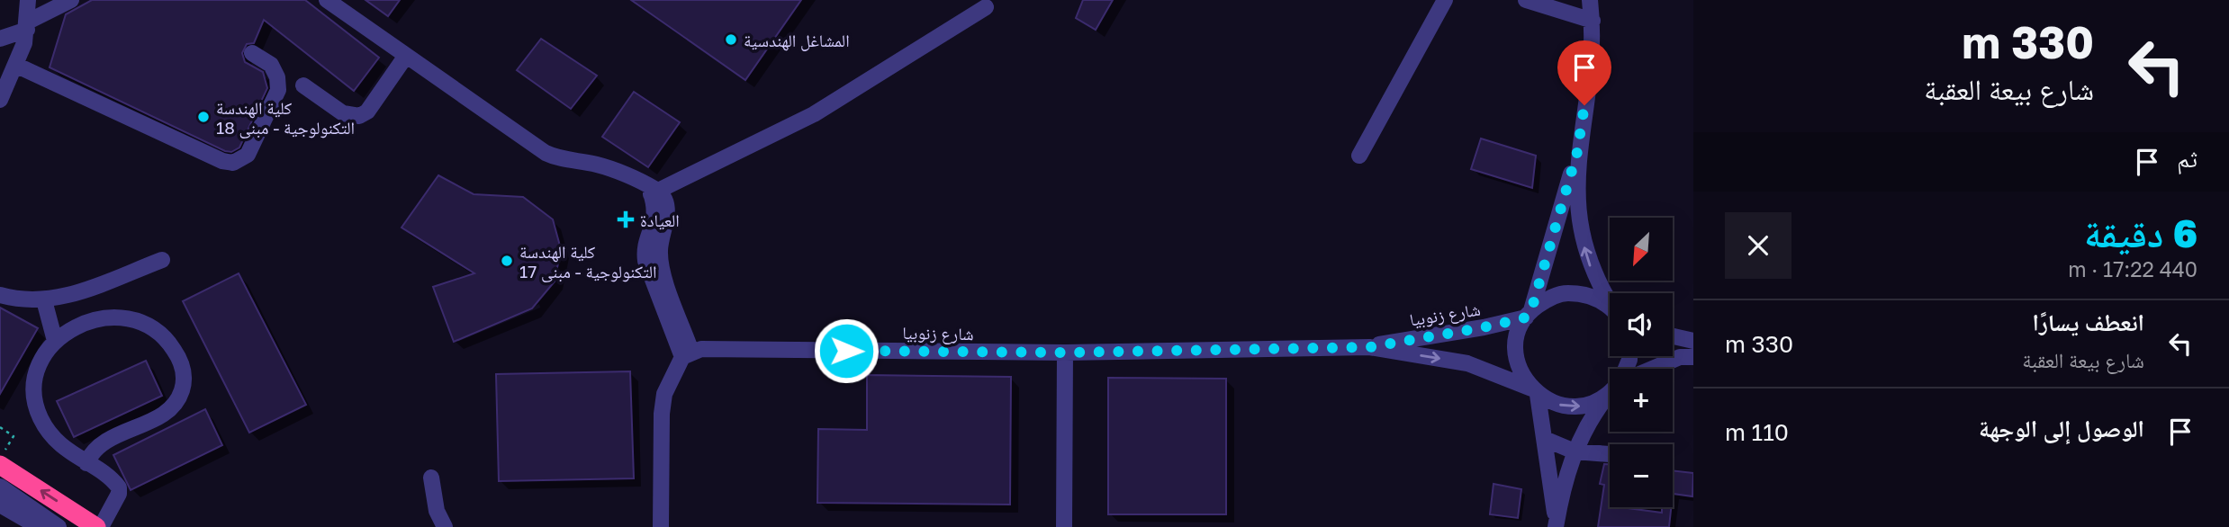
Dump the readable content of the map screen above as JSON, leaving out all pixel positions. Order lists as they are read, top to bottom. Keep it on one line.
{"streets":{"street":["شارع زنوبيا"]},"places":{"other":["المشاغل الهندسية","كلية الهندسة التكنولوجية - مبنى 18","كلية الهندسة التكنولوجية - مبنى 17"],"health":["العيادة"]},"north":"bottom left","page":{"turn":["330 m","شارع بيعة العقبة"],"then":"ثم","heading":["6 دقيقة","440 m · 17:22"],"map_buttons":["+","−"],"list":[{"name":"انعطف يسارًا","note":"شارع بيعة العقبة","value":"330 m"},{"name":"الوصول إلى الوجهة","value":"110 m"}]}}
